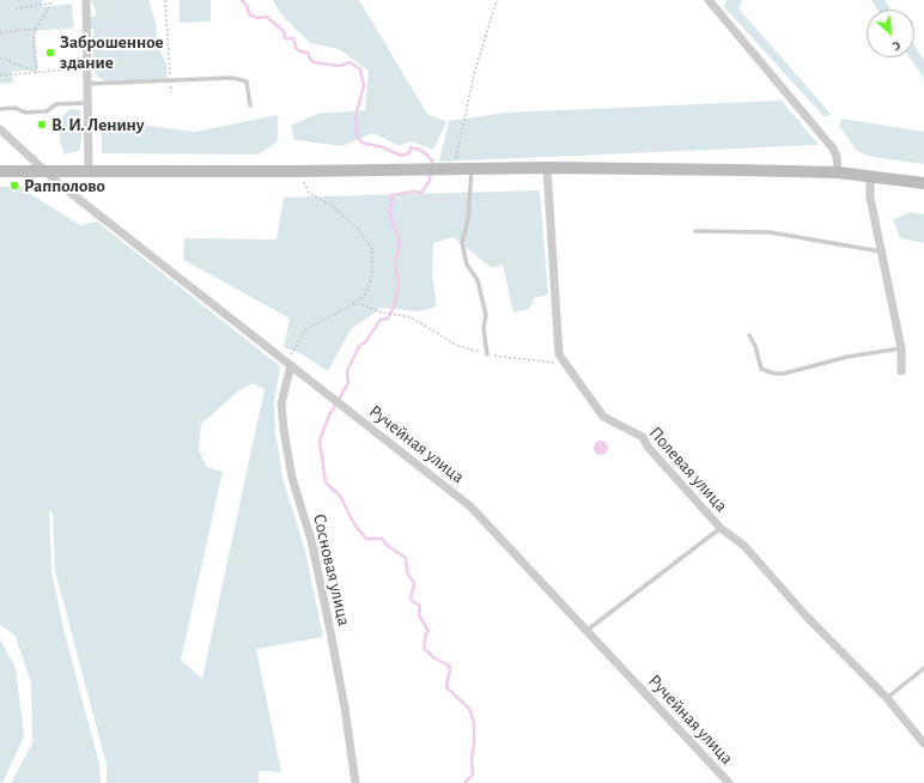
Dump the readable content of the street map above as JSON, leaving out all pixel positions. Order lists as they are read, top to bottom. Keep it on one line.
{"streets":{"street":["Ручейная улица","Полевая улица","Сосновая улица"]},"crossings":[["Ручейная улица","Сосновая улица"]],"places":["Заброшенное здание","В. И. Ленину","Рапполово"],"north":"bottom right"}
